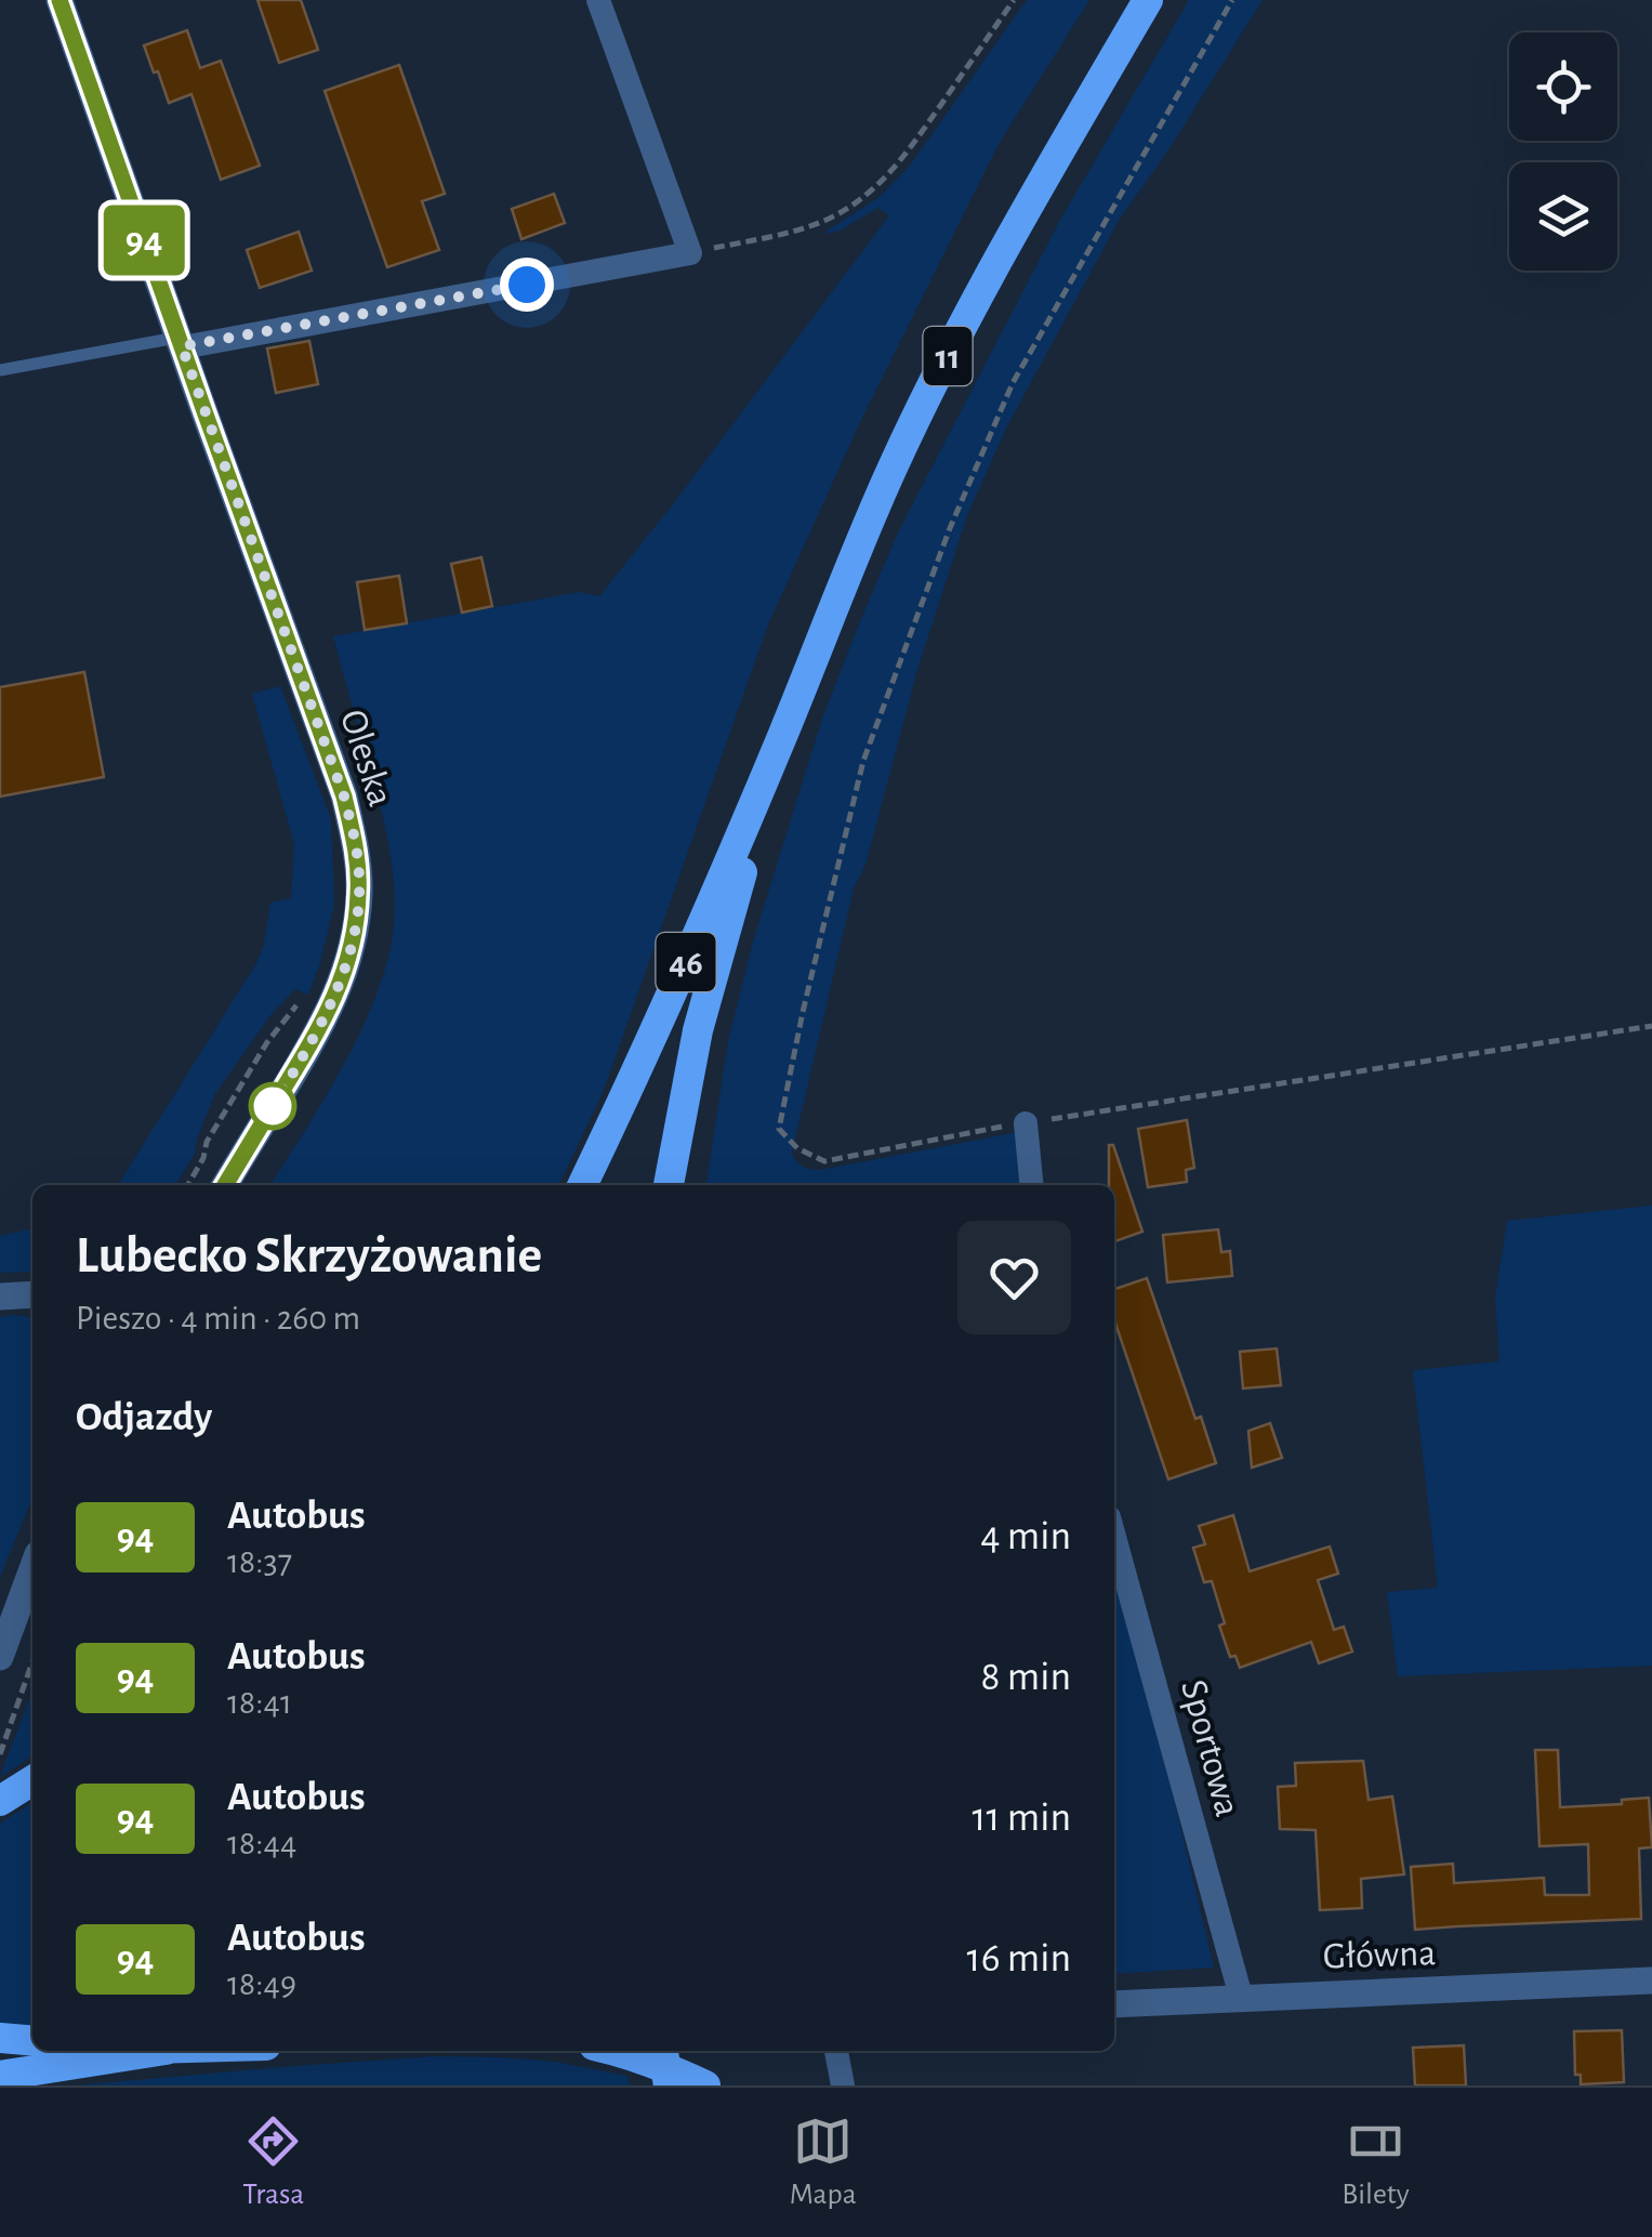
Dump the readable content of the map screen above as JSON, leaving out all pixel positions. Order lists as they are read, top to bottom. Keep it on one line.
{"streets":{"highway":["11","46"],"street":["Oleska","Sportowa","Główna"]},"crossings":[["11","46"],["Sportowa","Główna"]],"lines":["bus line 94"],"page":{"on_map":"94","heading":[["Lubecko Skrzyżowanie","Pieszo · 4 min · 260 m"],"Odjazdy"],"list":[{"mark":"94","name":"Autobus","note":"18:37","value":"4 min"},{"mark":"94","name":"Autobus","note":"18:41","value":"8 min"},{"mark":"94","name":"Autobus","note":"18:44","value":"11 min"},{"mark":"94","name":"Autobus","note":"18:49","value":"16 min"}],"tabs":["Trasa","Mapa","Bilety"]}}
